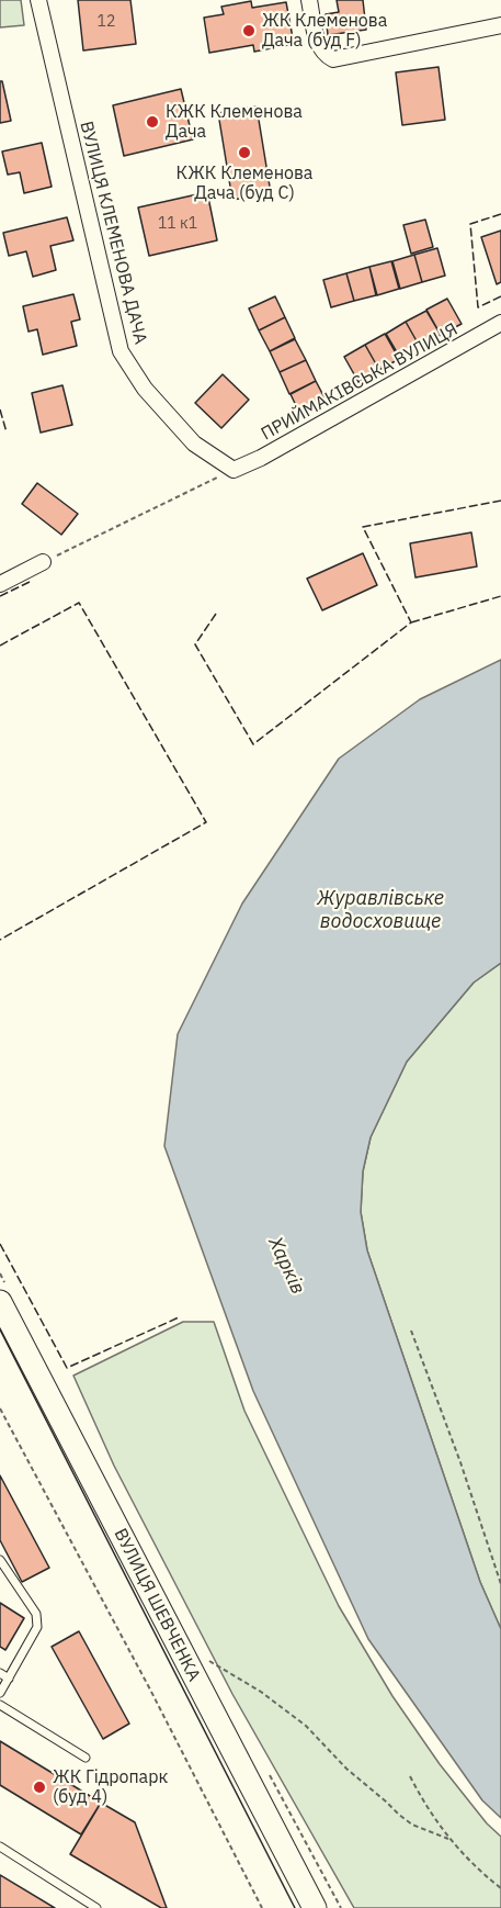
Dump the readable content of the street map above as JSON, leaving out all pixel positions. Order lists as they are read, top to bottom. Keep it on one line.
{"streets":{"main road":["ВУЛИЦЯ ШЕВЧЕНКА"],"street":["ВУЛИЦЯ КЛЕМЕНОВА ДАЧА","ПРИЙМАКІВСЬКА ВУЛИЦЯ"]},"crossings":[["ВУЛИЦЯ КЛЕМЕНОВА ДАЧА","ПРИЙМАКІВСЬКА ВУЛИЦЯ"]],"water":["Журавлівське водосховище","Харків"],"places":["ЖК Клеменова Дача (буд F)","КЖК Клеменова Дача","КЖК Клеменова Дача (буд С)","ЖК Гідропарк (буд 4)"],"house_numbers":["12","11 к1"]}
